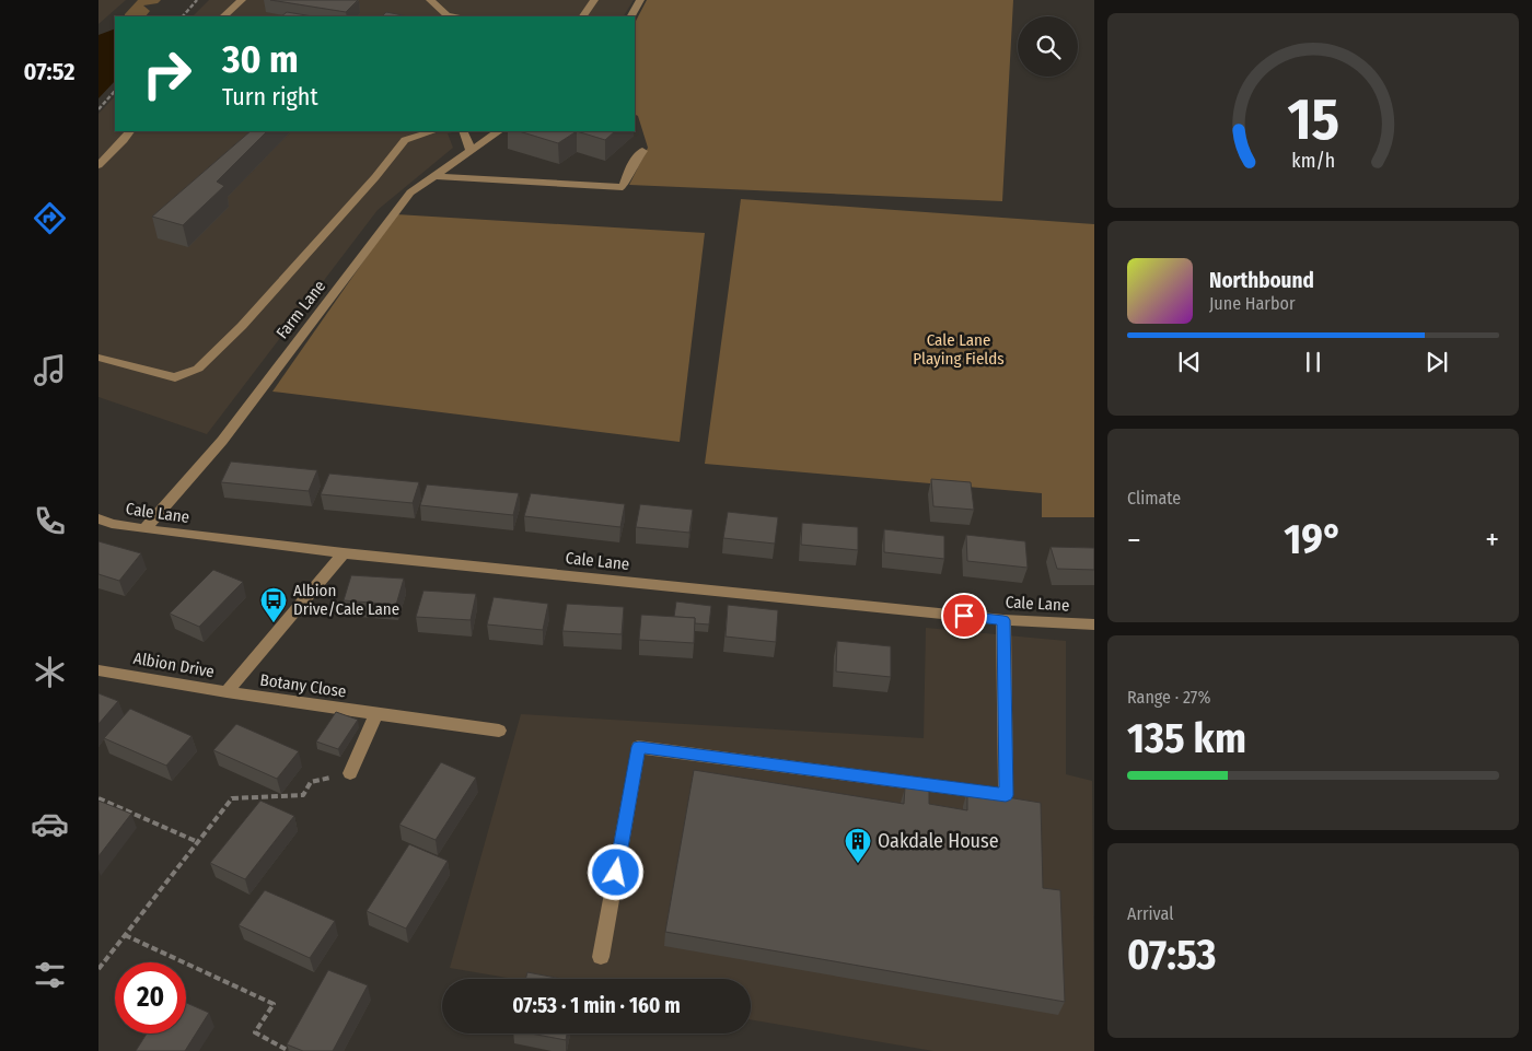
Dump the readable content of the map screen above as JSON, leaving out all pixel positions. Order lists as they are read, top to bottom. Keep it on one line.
{"streets":{"street":["Farm Lane","Cale Lane","Albion Drive","Botany Close"]},"crossings":[["Farm Lane","Cale Lane"],["Cale Lane","Albion Drive"],["Albion Drive","Botany Close"]],"parks":["Cale Lane Playing Fields"],"places":{"bus stop":["Albion Drive/Cale Lane"],"building":["Oakdale House"]},"page":{"tabs":"07:52","turn":["30 m","Turn right"],"song":["Northbound","June Harbor"],"tile":["Climate",["Range · 27%","135 km"],["Arrival","07:53"]],"heat":["−","19°","+"],"limit":"20","trip":"07:53 · 1 min · 160 m","gauge":["15","km/h"]}}
